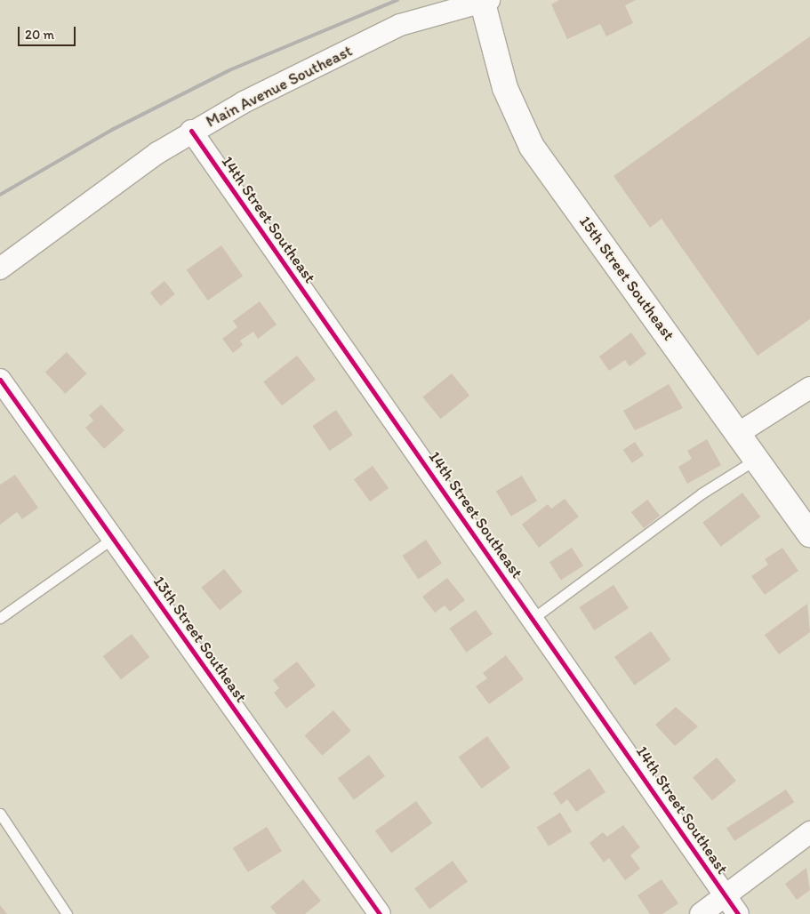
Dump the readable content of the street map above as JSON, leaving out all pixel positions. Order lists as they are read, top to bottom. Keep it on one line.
{"streets":{"street":["Main Avenue Southeast","14th Street Southeast","15th Street Southeast","13th Street Southeast"]},"crossings":[["Main Avenue Southeast","14th Street Southeast"],["Main Avenue Southeast","15th Street Southeast"]],"scale_bar":"20 m"}
